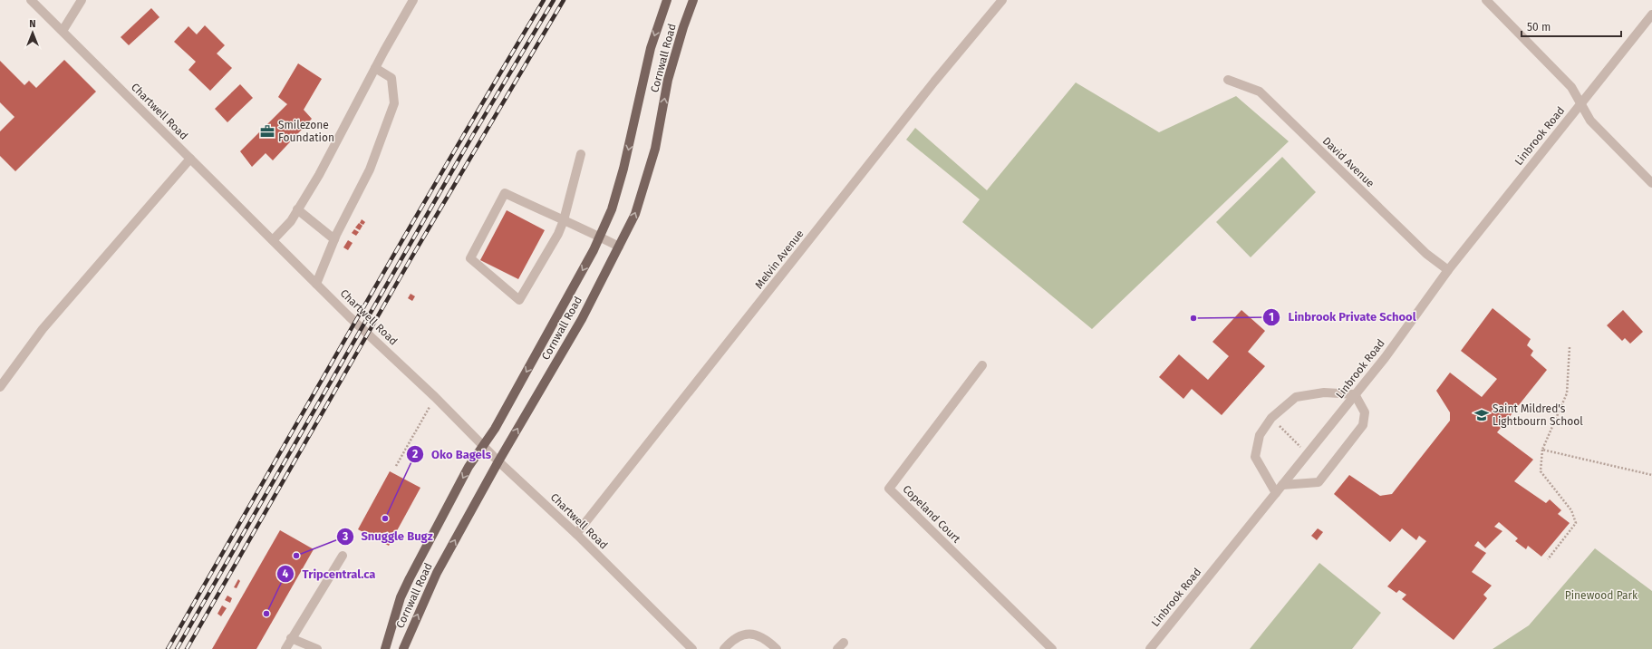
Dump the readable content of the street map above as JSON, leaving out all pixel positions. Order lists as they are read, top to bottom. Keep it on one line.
{"streets":{"main road":["Cornwall Road"],"street":["Chartwell Road","Linbrook Road","David Avenue","Melvin Avenue","Copeland Court"]},"crossings":[["Cornwall Road","Chartwell Road"],["Chartwell Road","Melvin Avenue"],["Linbrook Road","David Avenue"]],"parks":["Pinewood Park"],"places":{"office":["Smilezone Foundation"],"other":["Linbrook Private School","Oko Bagels","Snuggle Bugz","Tripcentral.ca"],"school or university":["Saint Mildred's Lightbourn School"]},"scale_bar":"50 m","north":"top"}
